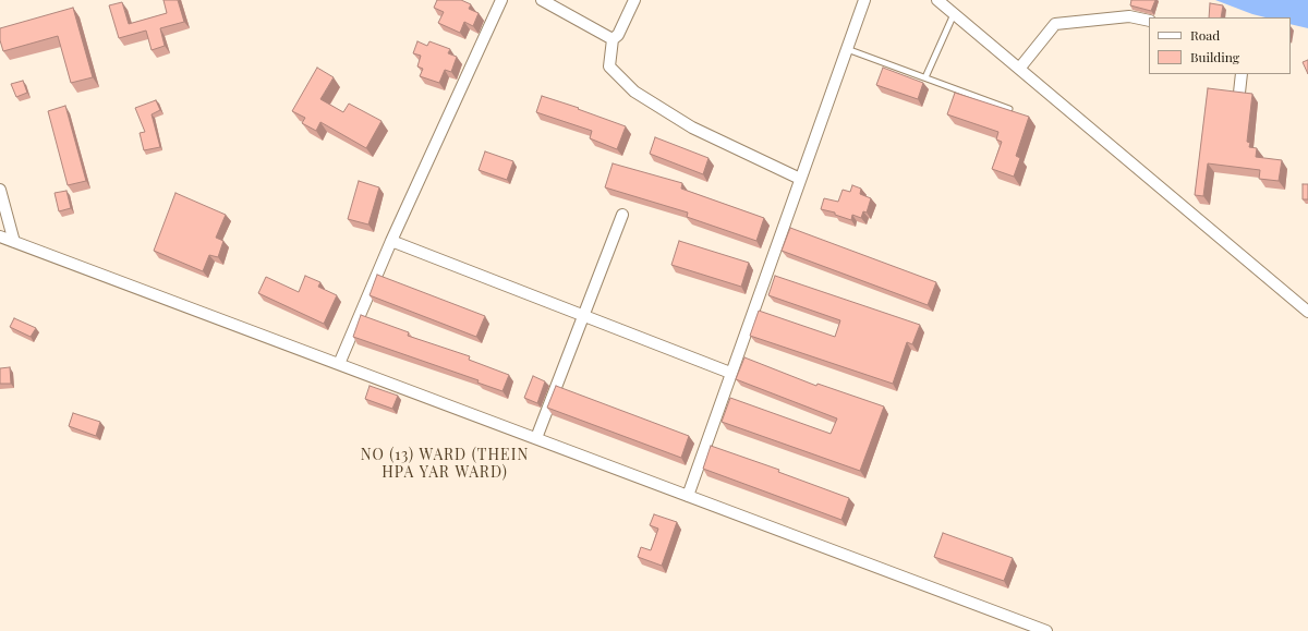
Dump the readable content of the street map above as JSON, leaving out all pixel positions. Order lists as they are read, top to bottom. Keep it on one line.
{"districts":["NO (13) WARD (THEIN HPA YAR WARD)"],"legend":["Road","Building"]}
